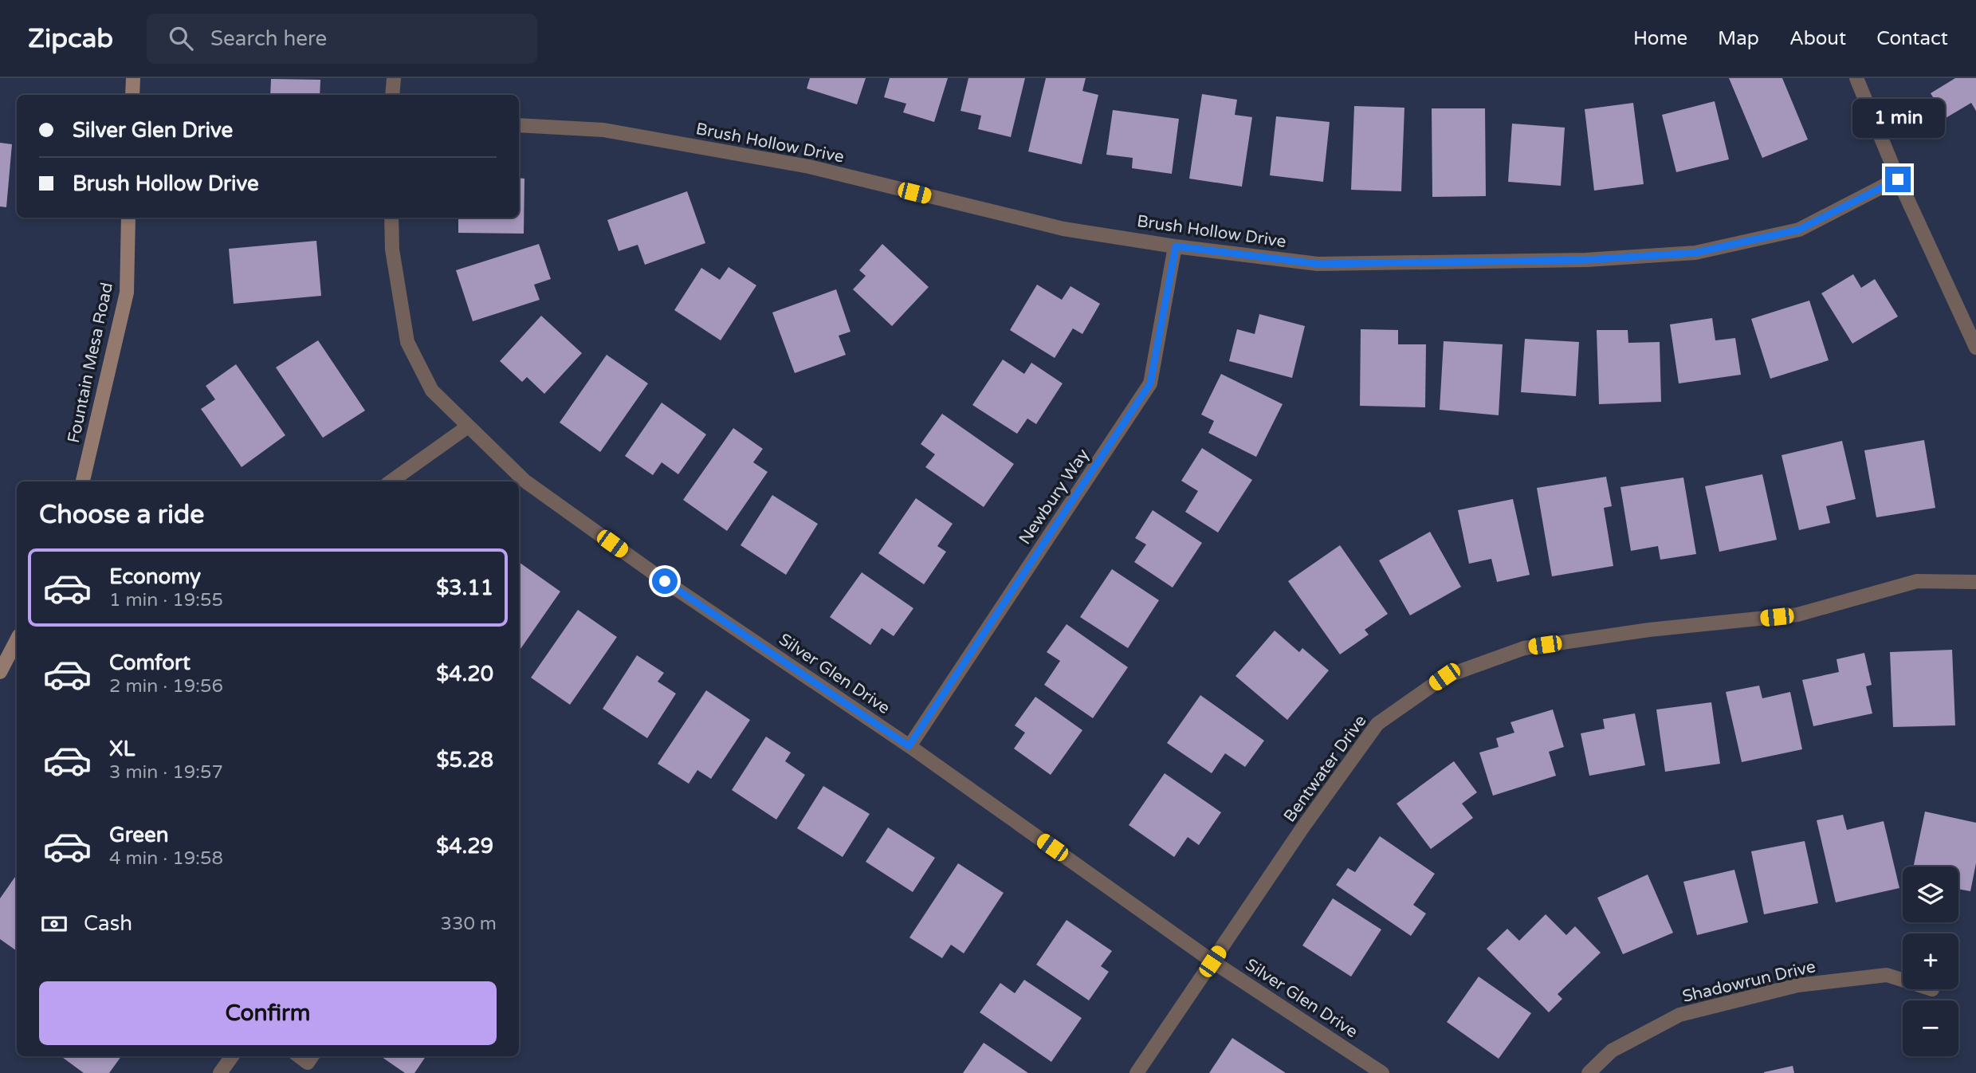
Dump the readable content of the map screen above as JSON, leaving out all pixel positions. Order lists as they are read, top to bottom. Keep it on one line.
{"streets":{"main road":["Fountain Mesa Road"],"street":["Brush Hollow Drive","Newbury Way","Silver Glen Drive","Bentwater Drive","Shadowrun Drive"]},"crossings":[["Brush Hollow Drive","Newbury Way"],["Newbury Way","Silver Glen Drive"],["Silver Glen Drive","Bentwater Drive"]],"page":{"header":"Zipcab","search":"Search here","nav":["Home","Map","About","Contact"],"banner":["Silver Glen Drive","Brush Hollow Drive"],"bubble":"1 min","heading":"Choose a ride","list":[{"name":"Economy","note":"1 min · 19:55","value":"$3.11"},{"name":"Comfort","note":"2 min · 19:56","value":"$4.20"},{"name":"XL","note":"3 min · 19:57","value":"$5.28"},{"name":"Green","note":"4 min · 19:58","value":"$4.29"}],"map_buttons":["+","−"],"pay":["Cash","330 m"],"buttons":"Confirm"}}
